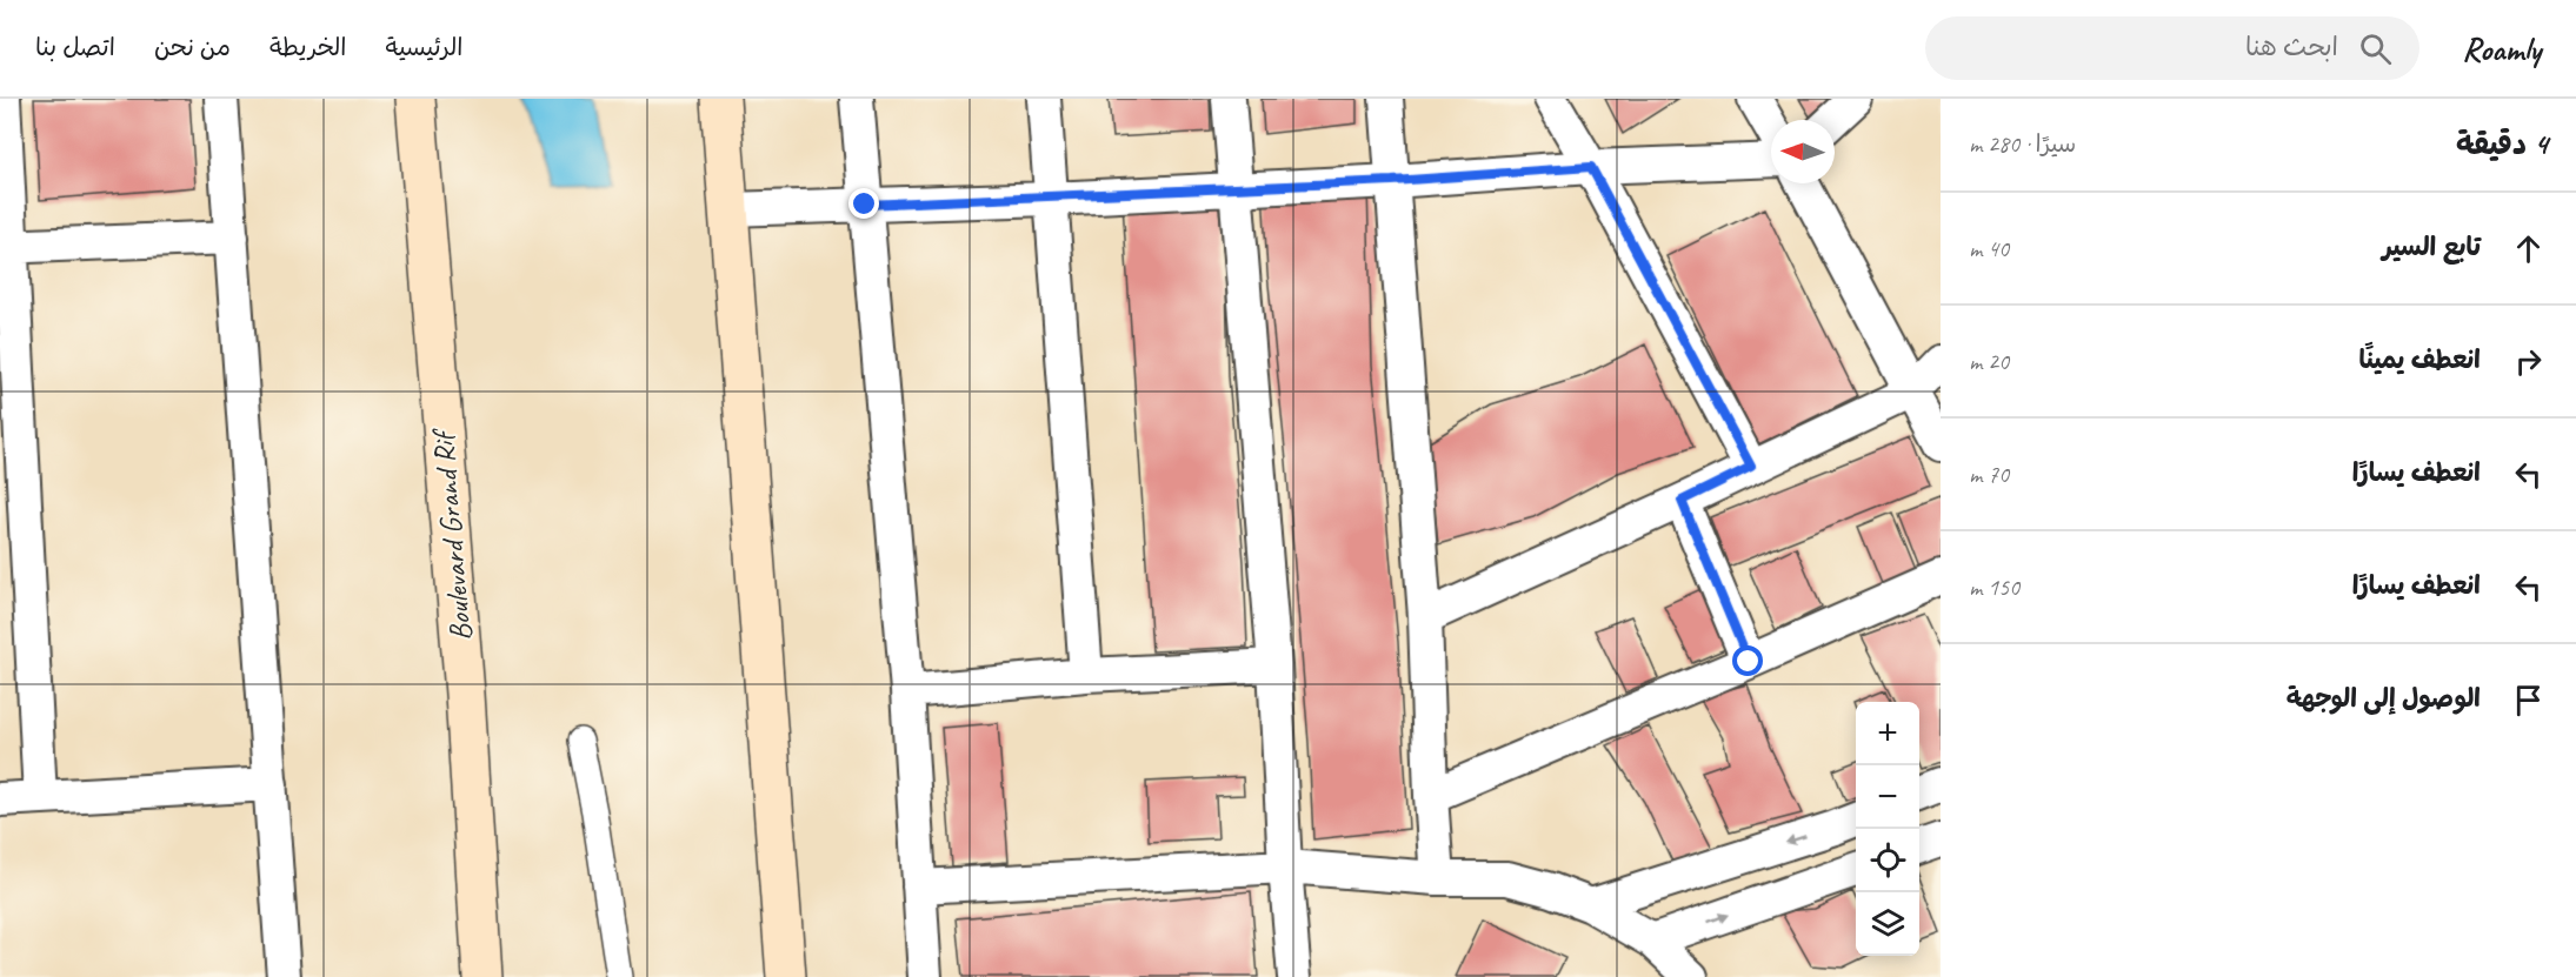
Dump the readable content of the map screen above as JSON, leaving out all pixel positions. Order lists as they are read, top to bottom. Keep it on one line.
{"streets":{"main road":["Boulevard Grand Rif"]},"north":"left","page":{"header":"Roamly","search":"ابحث هنا","nav":["الرئيسية","الخريطة","من نحن","اتصل بنا"],"heading":["4 دقيقة","سيرًا · 280 m"],"list":[["تابع السير","40 m"],["انعطف يمينًا","20 m"],["انعطف يسارًا","70 m"],["انعطف يسارًا","150 m"],"الوصول إلى الوجهة"],"map_buttons":["+","−"]}}
